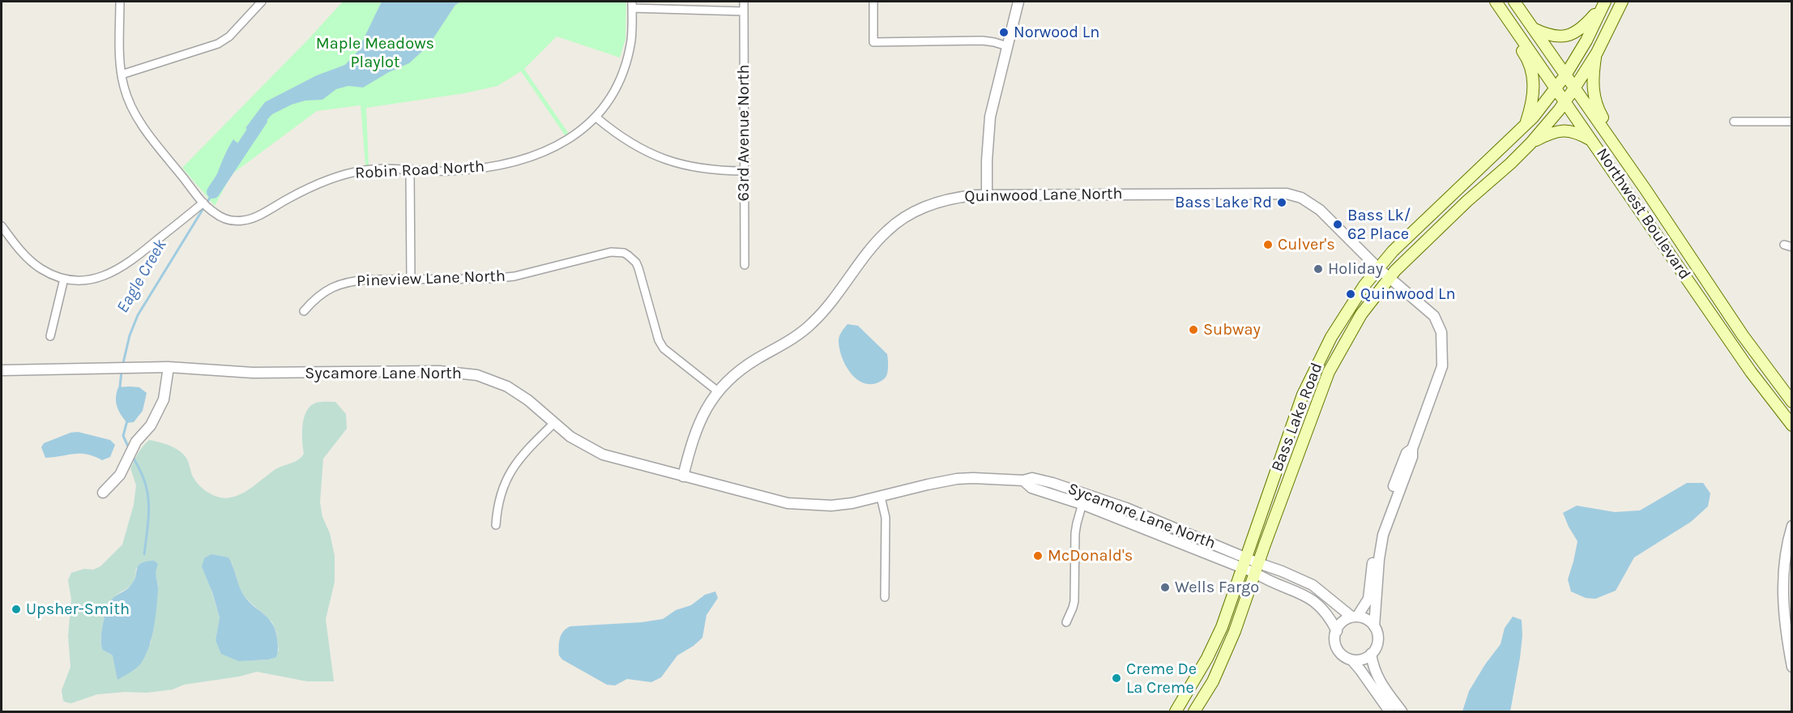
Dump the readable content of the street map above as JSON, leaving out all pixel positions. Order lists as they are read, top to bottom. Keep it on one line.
{"streets":{"main road":["Northwest Boulevard","Bass Lake Road"],"street":["63rd Avenue North","Robin Road North","Quinwood Lane North","Pineview Lane North","Sycamore Lane North"]},"crossings":[["Quinwood Lane North","Pineview Lane North"],["Quinwood Lane North","Sycamore Lane North"],["Quinwood Lane North","Bass Lake Road"],["Northwest Boulevard","Bass Lake Road"],["Sycamore Lane North","Bass Lake Road"]],"water":["Eagle Creek"],"parks":["Maple Meadows Playlot"],"places":["Norwood Ln","Bass Lake Rd","Bass Lk/ 62 Place","Culver's","Holiday","Quinwood Ln","Subway","McDonald's","Wells Fargo","Upsher-Smith","Creme De La Creme"]}
